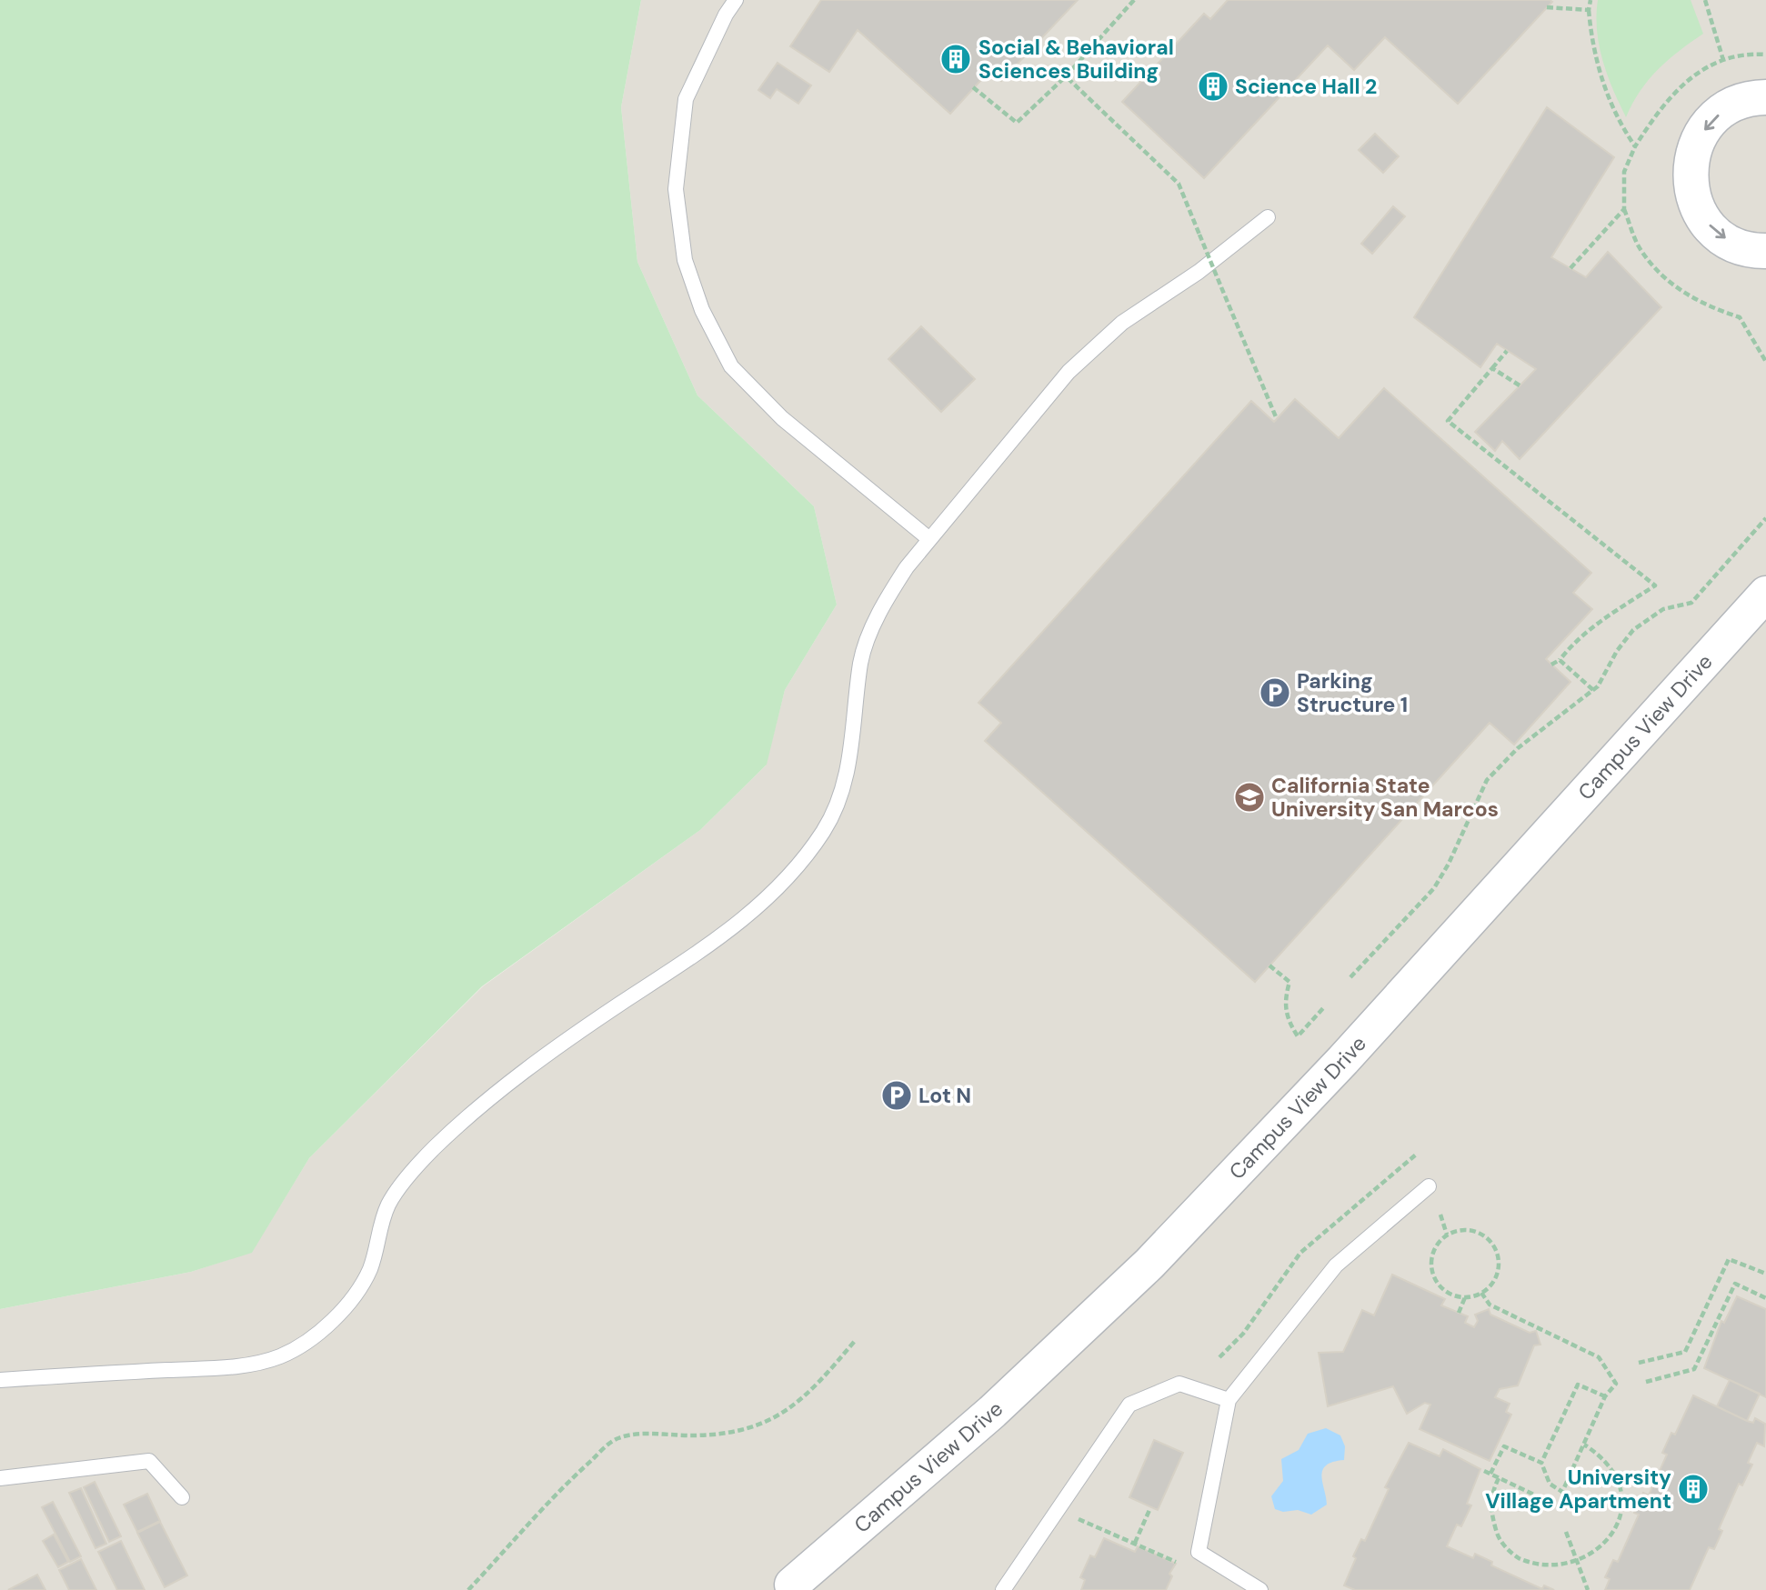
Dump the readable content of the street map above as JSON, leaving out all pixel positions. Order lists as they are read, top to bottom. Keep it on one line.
{"streets":{"street":["Campus View Drive"]},"places":{"building":["Social & Behavioral Sciences Building","Science Hall 2","University Village Apartment"],"parking":["Parking Structure 1","Lot N"],"school or university":["California State University San Marcos"]}}
